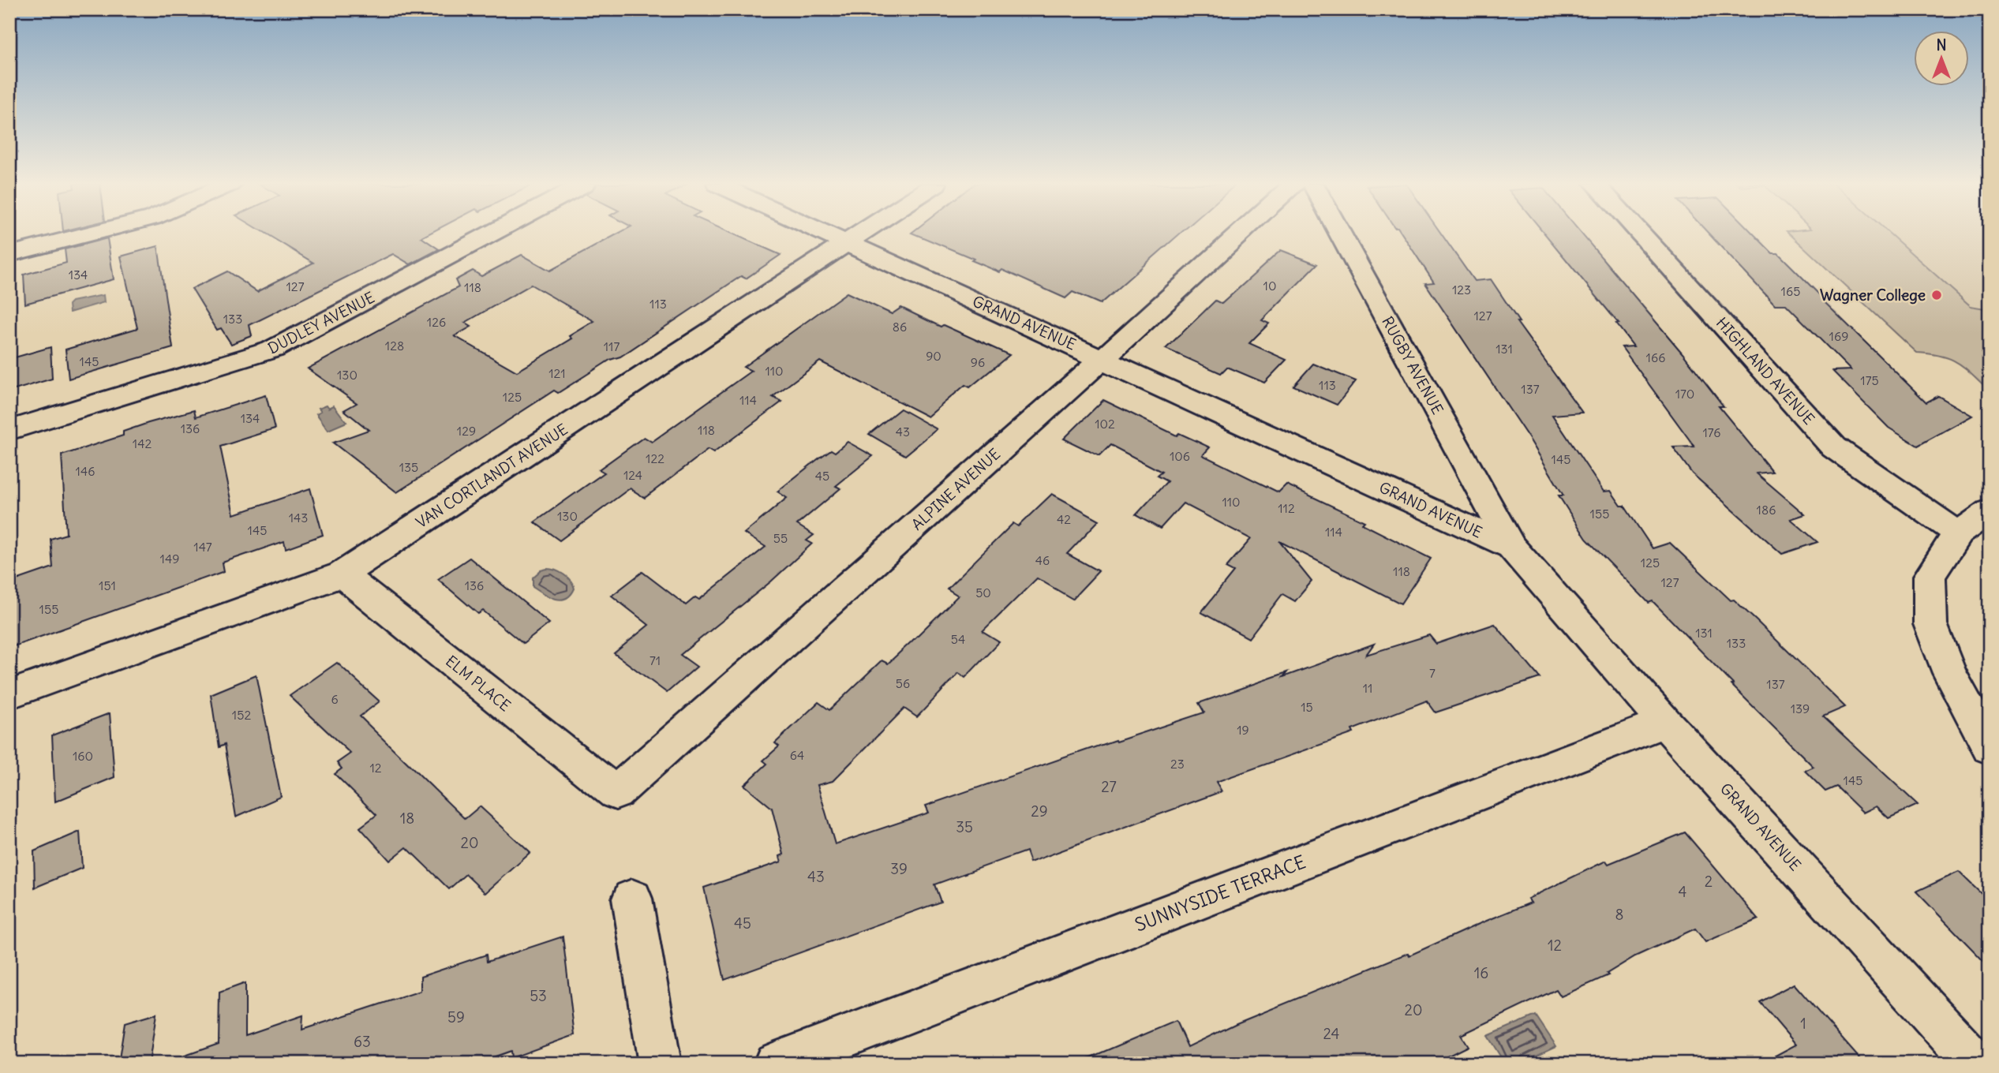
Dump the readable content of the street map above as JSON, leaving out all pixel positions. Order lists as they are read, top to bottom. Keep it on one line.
{"streets":{"street":["DUDLEY AVENUE","GRAND AVENUE","RUGBY AVENUE","HIGHLAND AVENUE","VAN CORTLANDT AVENUE","ALPINE AVENUE","ELM PLACE","SUNNYSIDE TERRACE"]},"crossings":[["GRAND AVENUE","RUGBY AVENUE"],["GRAND AVENUE","VAN CORTLANDT AVENUE"],["GRAND AVENUE","ALPINE AVENUE"],["GRAND AVENUE","SUNNYSIDE TERRACE"],["VAN CORTLANDT AVENUE","ELM PLACE"],["ALPINE AVENUE","ELM PLACE"]],"places":["Wagner College"],"house_numbers":["134","10","127","118","123","165","113","127","133","126","86","169","128","117","131","90","166","145","96","110","121","130","175","113","137","170","125","114","134","102","136","118","129","43","176","142","106","122","145","135","146","124","45","110","112","186","155","130","143","42","145","114","55","147","149","46","125","118","127","151","136","50","155","131","54","133","71","7","56","137","11","6","15","139","152","19","64","160","23","12","145","27","29","18","35","20","39","43","2","4","8","45","12","16","53","20","59","1","24","63"],"north":"top"}
